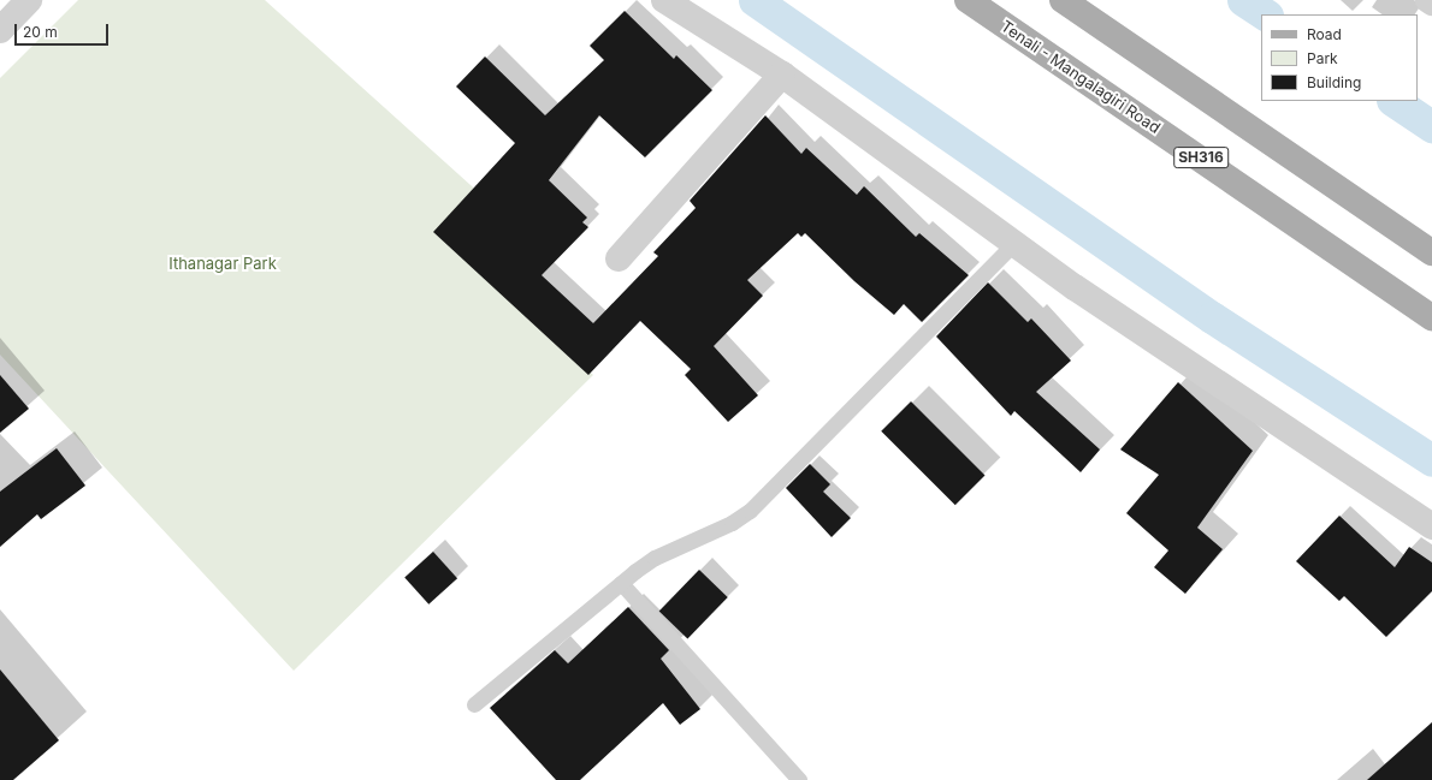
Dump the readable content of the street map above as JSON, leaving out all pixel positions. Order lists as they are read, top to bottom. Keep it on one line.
{"streets":{"main road":["Tenali - Mangalagiri Road","SH316"]},"parks":["Ithanagar Park"],"legend":["Road","Park","Building"],"scale_bar":"20 m"}
